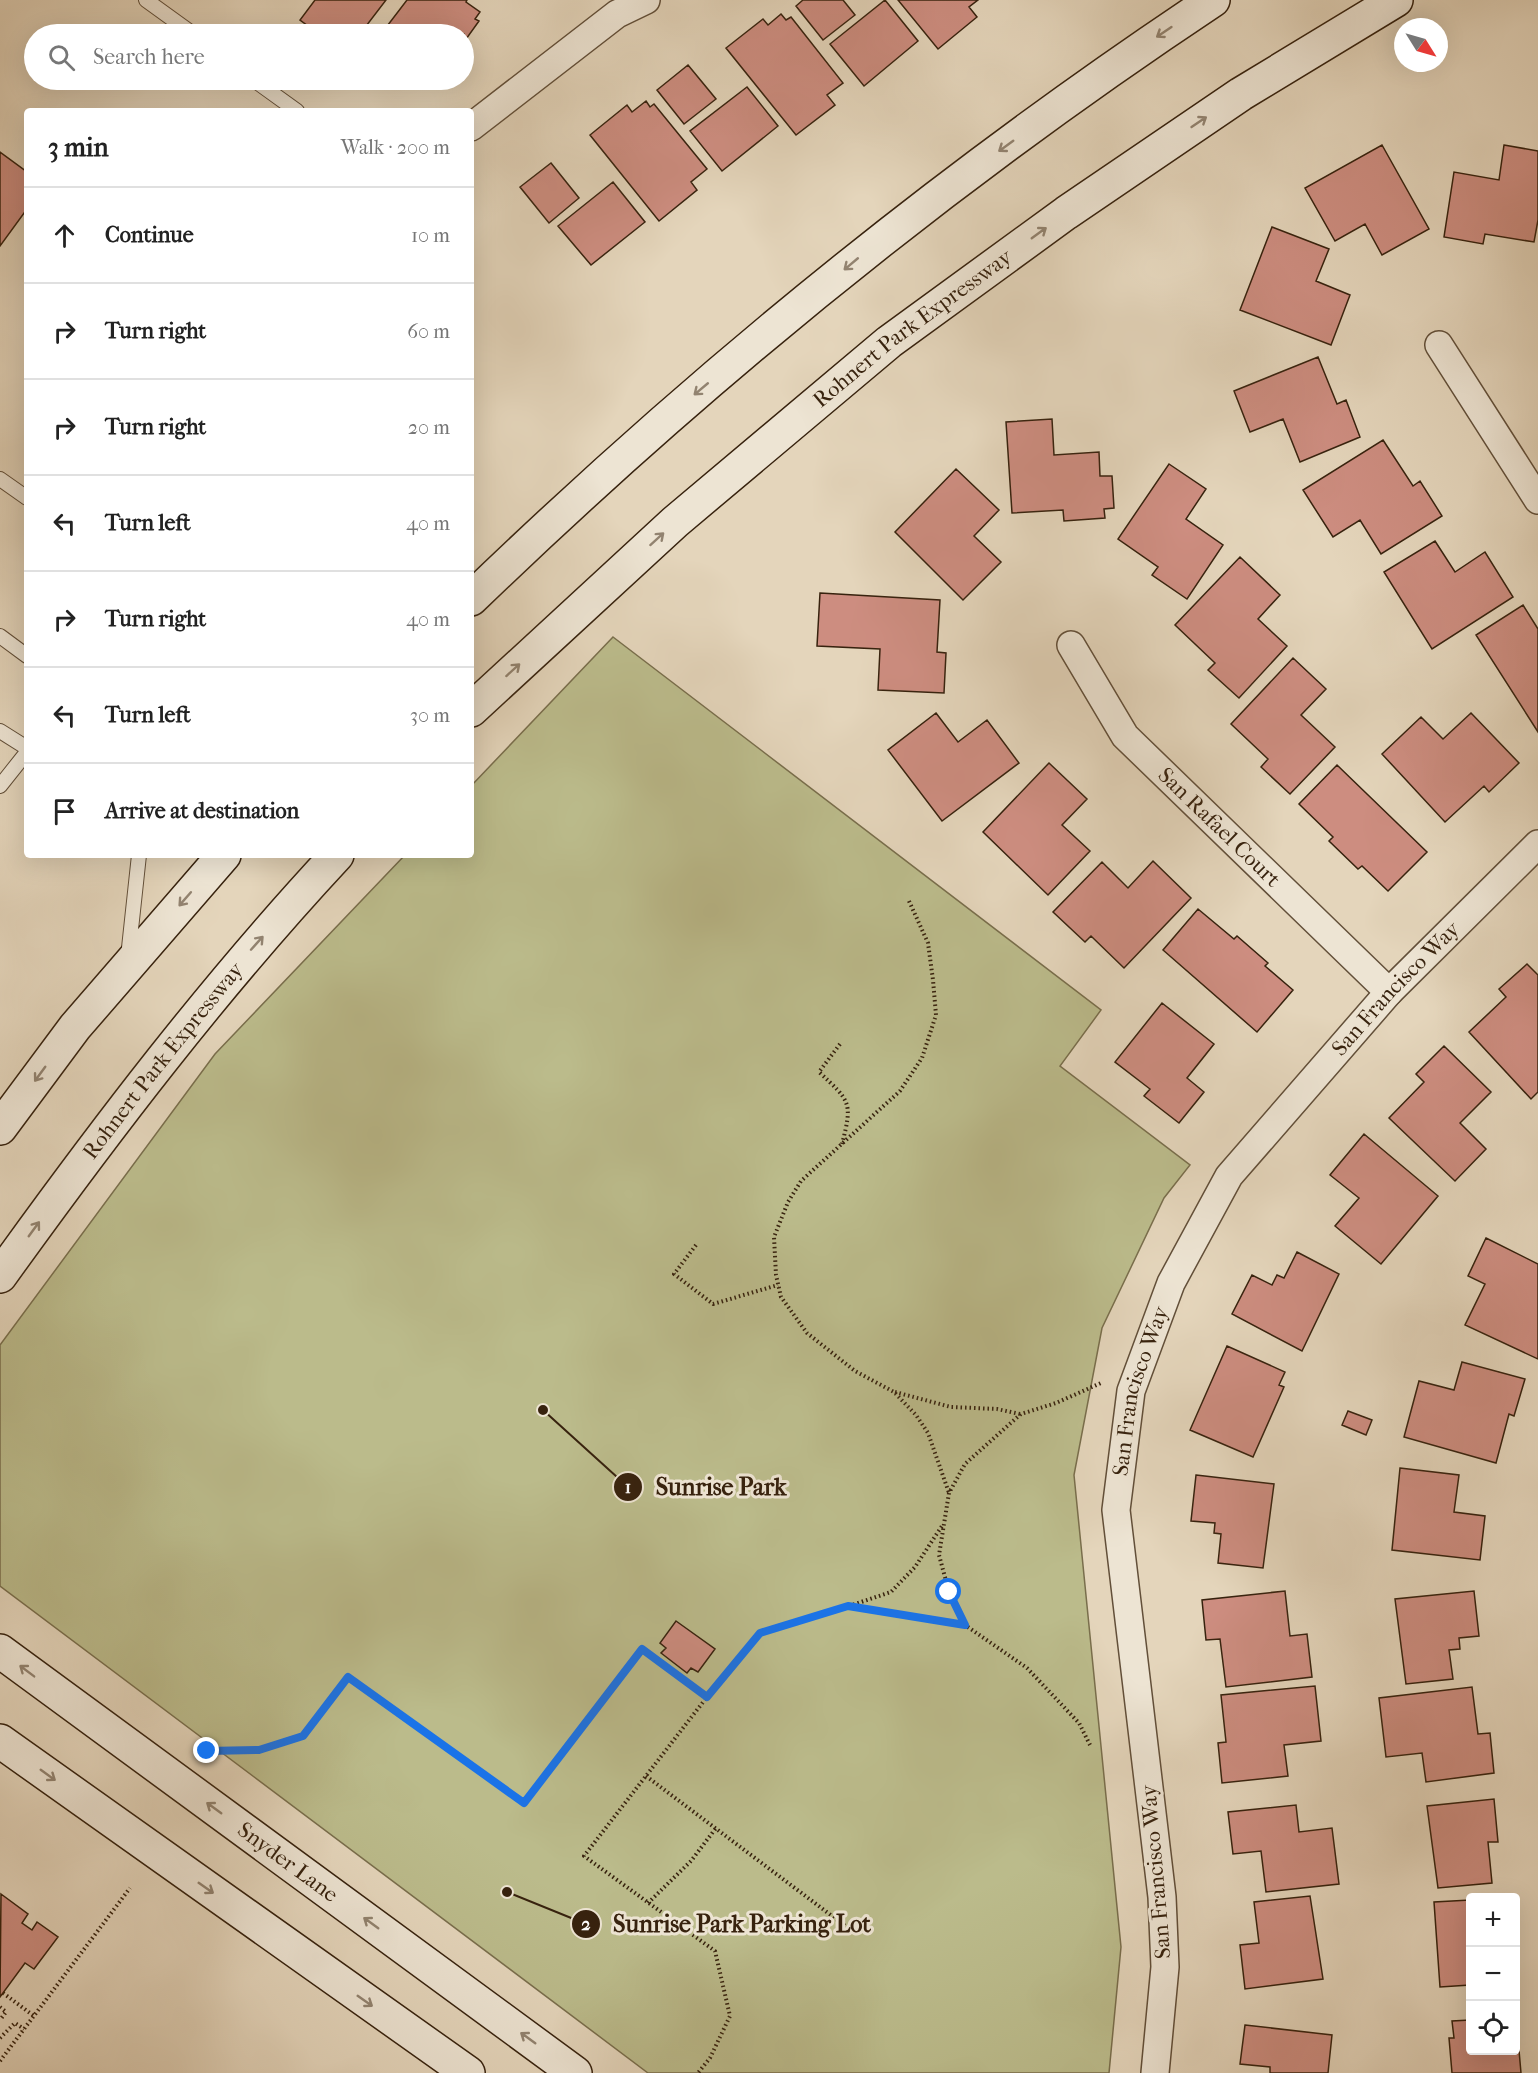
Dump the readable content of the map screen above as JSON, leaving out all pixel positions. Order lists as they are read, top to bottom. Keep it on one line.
{"streets":{"main road":["Rohnert Park Expressway","Snyder Lane"],"street":["San Rafael Court","San Francisco Way"]},"crossings":[["San Rafael Court","San Francisco Way"]],"places":["Sunrise Park","Sunrise Park Parking Lot"],"north":"bottom right","page":{"search":"Search here","heading":["3 min","Walk · 200 m"],"list":[["Continue","10 m"],["Turn right","60 m"],["Turn right","20 m"],["Turn left","40 m"],["Turn right","40 m"],["Turn left","30 m"],"Arrive at destination"],"map_buttons":["+","−"]}}
